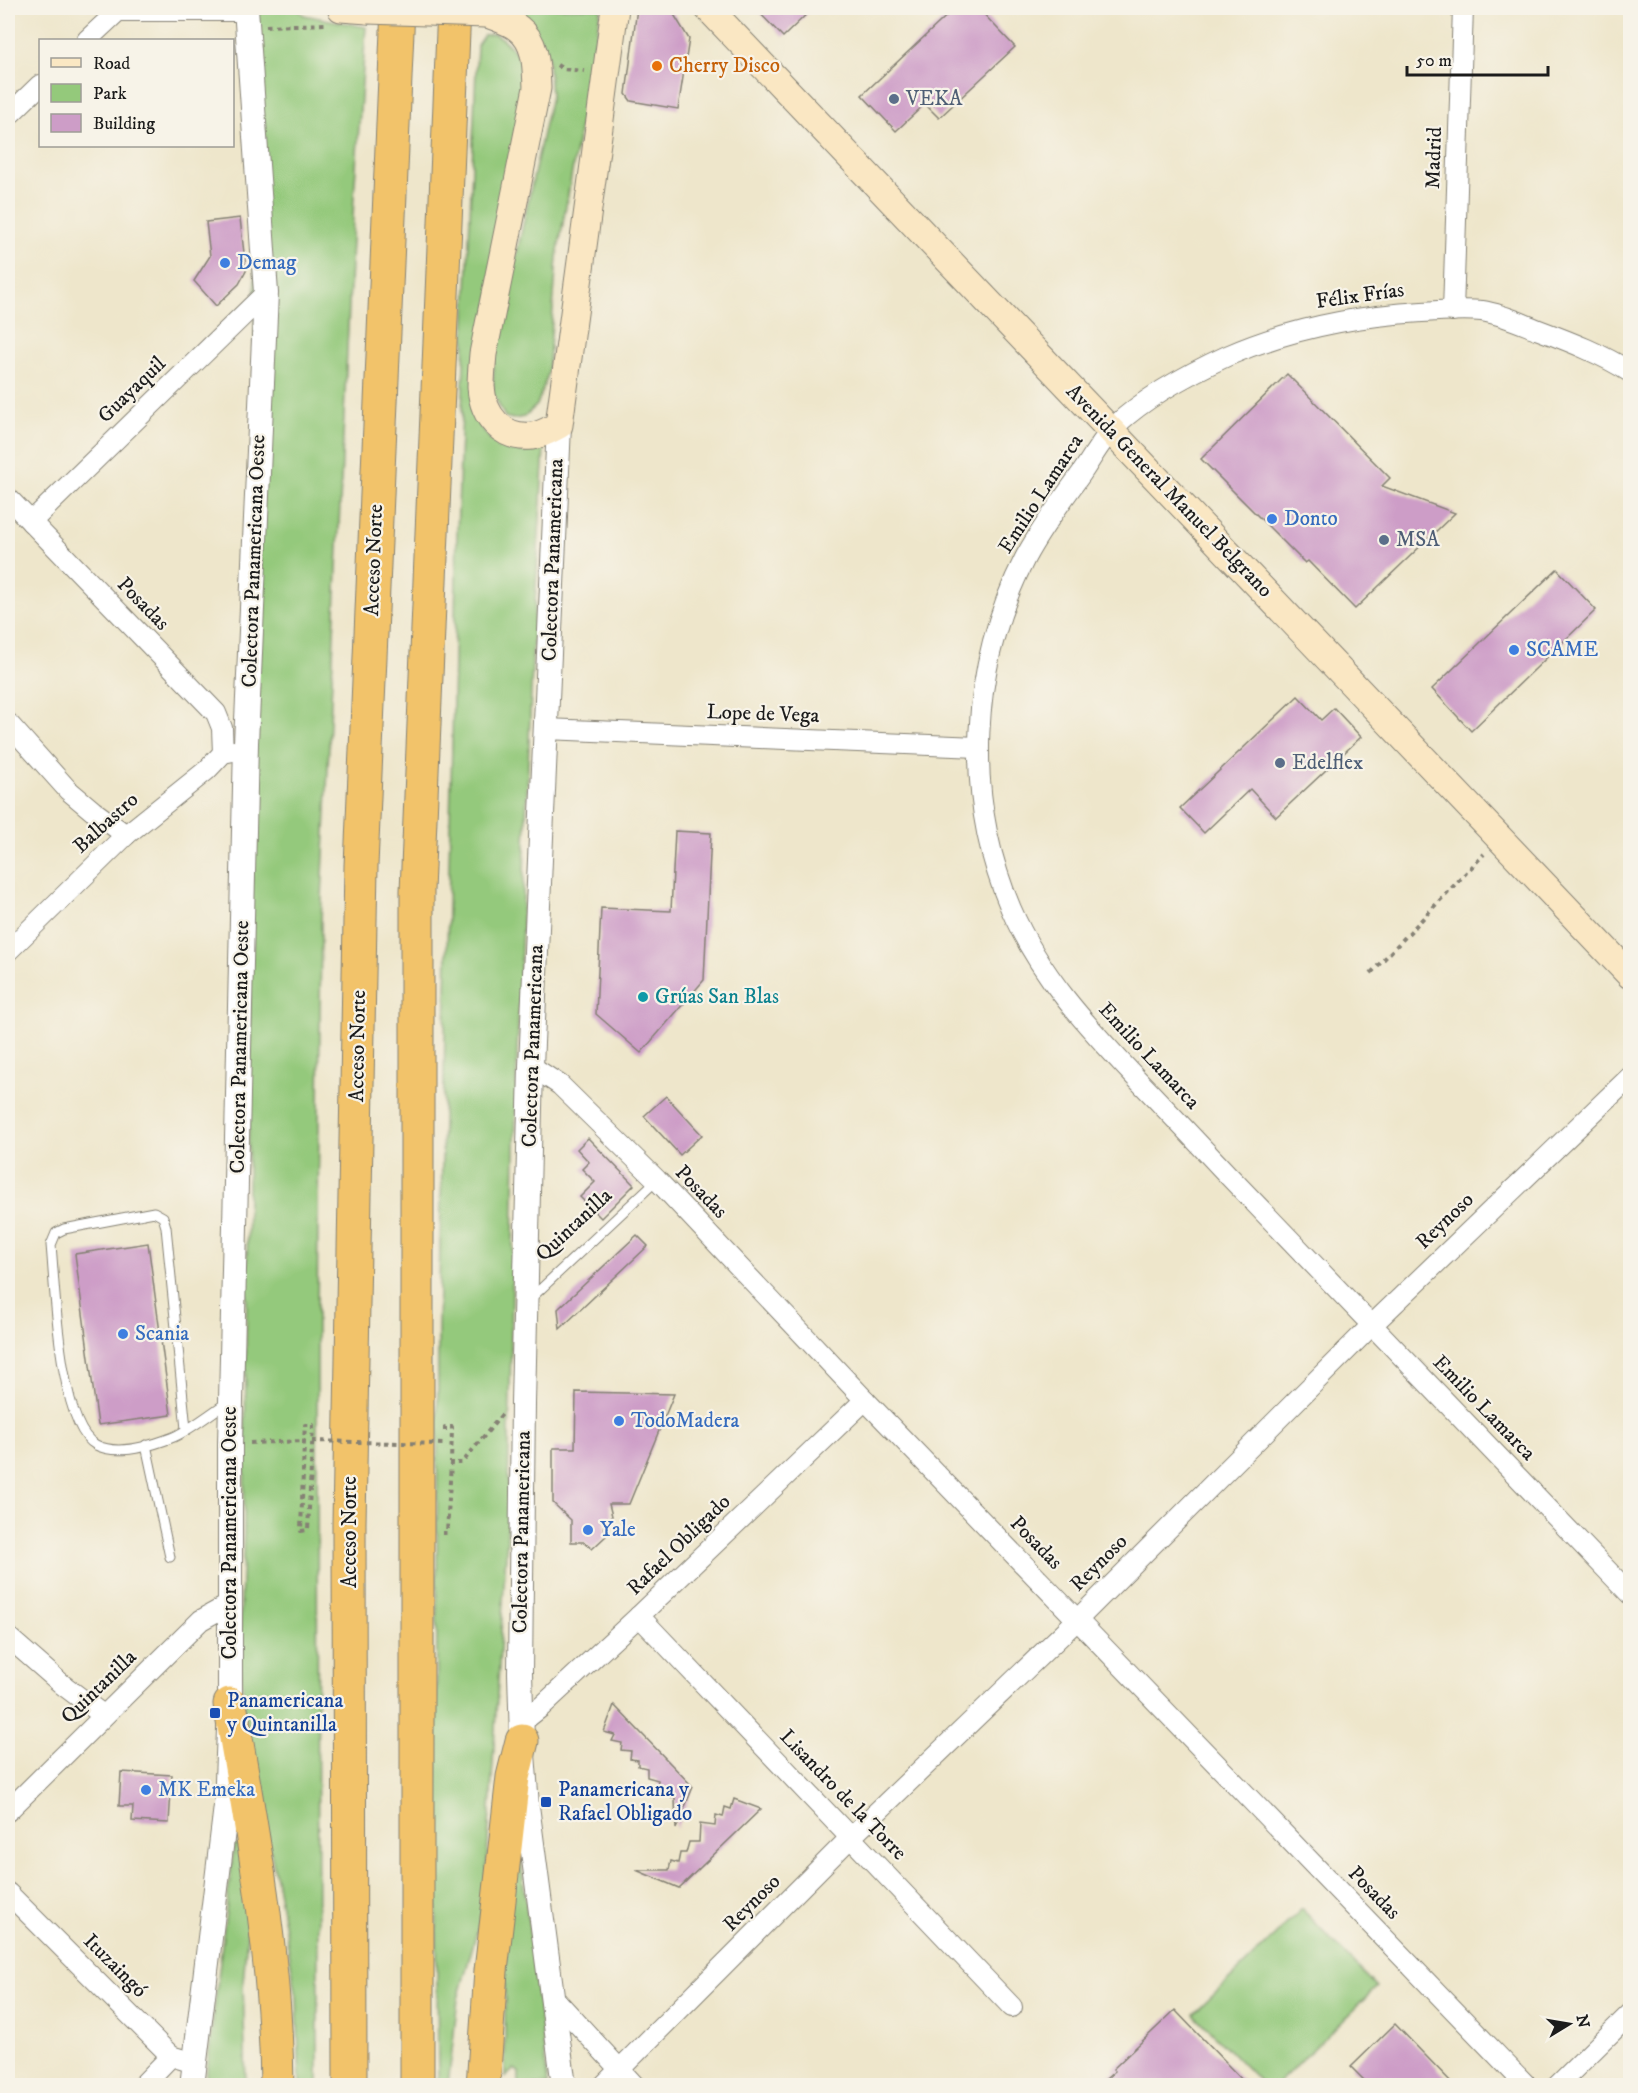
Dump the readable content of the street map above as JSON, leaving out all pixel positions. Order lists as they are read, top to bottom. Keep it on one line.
{"streets":{"highway":["Acceso Norte"],"main road":["Avenida General Manuel Belgrano","Colectora Panamericana"],"street":["Madrid","Félix Frías","Guayaquil","Emilio Lamarca","Colectora Panamericana Oeste","Posadas","Lope de Vega","Balbastro","Reynoso","Quintanilla","Rafael Obligado","Lisandro de la Torre","Ituzaingó"]},"crossings":[["Madrid","Félix Frías"],["Félix Frías","Avenida General Manuel Belgrano"],["Félix Frías","Emilio Lamarca"],["Guayaquil","Colectora Panamericana Oeste"],["Guayaquil","Posadas"],["Avenida General Manuel Belgrano","Emilio Lamarca"],["Emilio Lamarca","Lope de Vega"],["Emilio Lamarca","Reynoso"],["Colectora Panamericana","Posadas"],["Colectora Panamericana","Lope de Vega"],["Colectora Panamericana","Quintanilla"],["Colectora Panamericana","Rafael Obligado"],["Colectora Panamericana Oeste","Quintanilla"],["Colectora Panamericana Oeste","Ituzaingó"],["Posadas","Balbastro"],["Posadas","Reynoso"],["Posadas","Quintanilla"],["Posadas","Rafael Obligado"],["Reynoso","Lisandro de la Torre"],["Rafael Obligado","Lisandro de la Torre"]],"places":{"other":["Cherry Disco","VEKA","Demag","Donto","MSA","SCAME","Edelflex","Grúas San Blas","Scania","TodoMadera","Yale","MK Emeka"],"transit":["Panamericana y Quintanilla","Panamericana y Rafael Obligado"]},"legend":["Road","Park","Building"],"scale_bar":"50 m","north":"right"}
